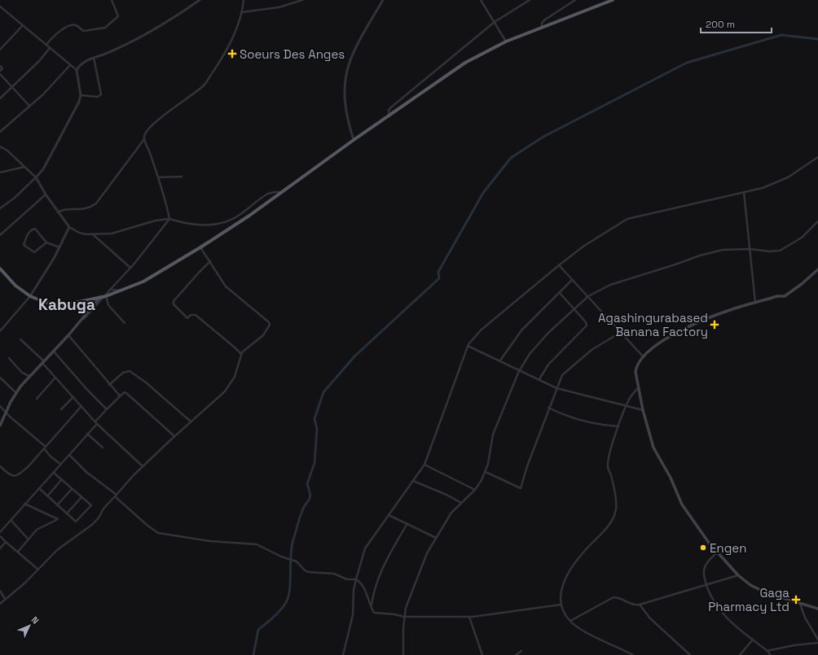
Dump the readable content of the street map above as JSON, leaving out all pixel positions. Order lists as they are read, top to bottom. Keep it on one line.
{"districts":["Kabuga"],"places":{"health":["Soeurs Des Anges","Agashingurabased Banana Factory","Gaga Pharmacy Ltd"],"other":["Engen"]},"scale_bar":"200 m","north":"top right"}
